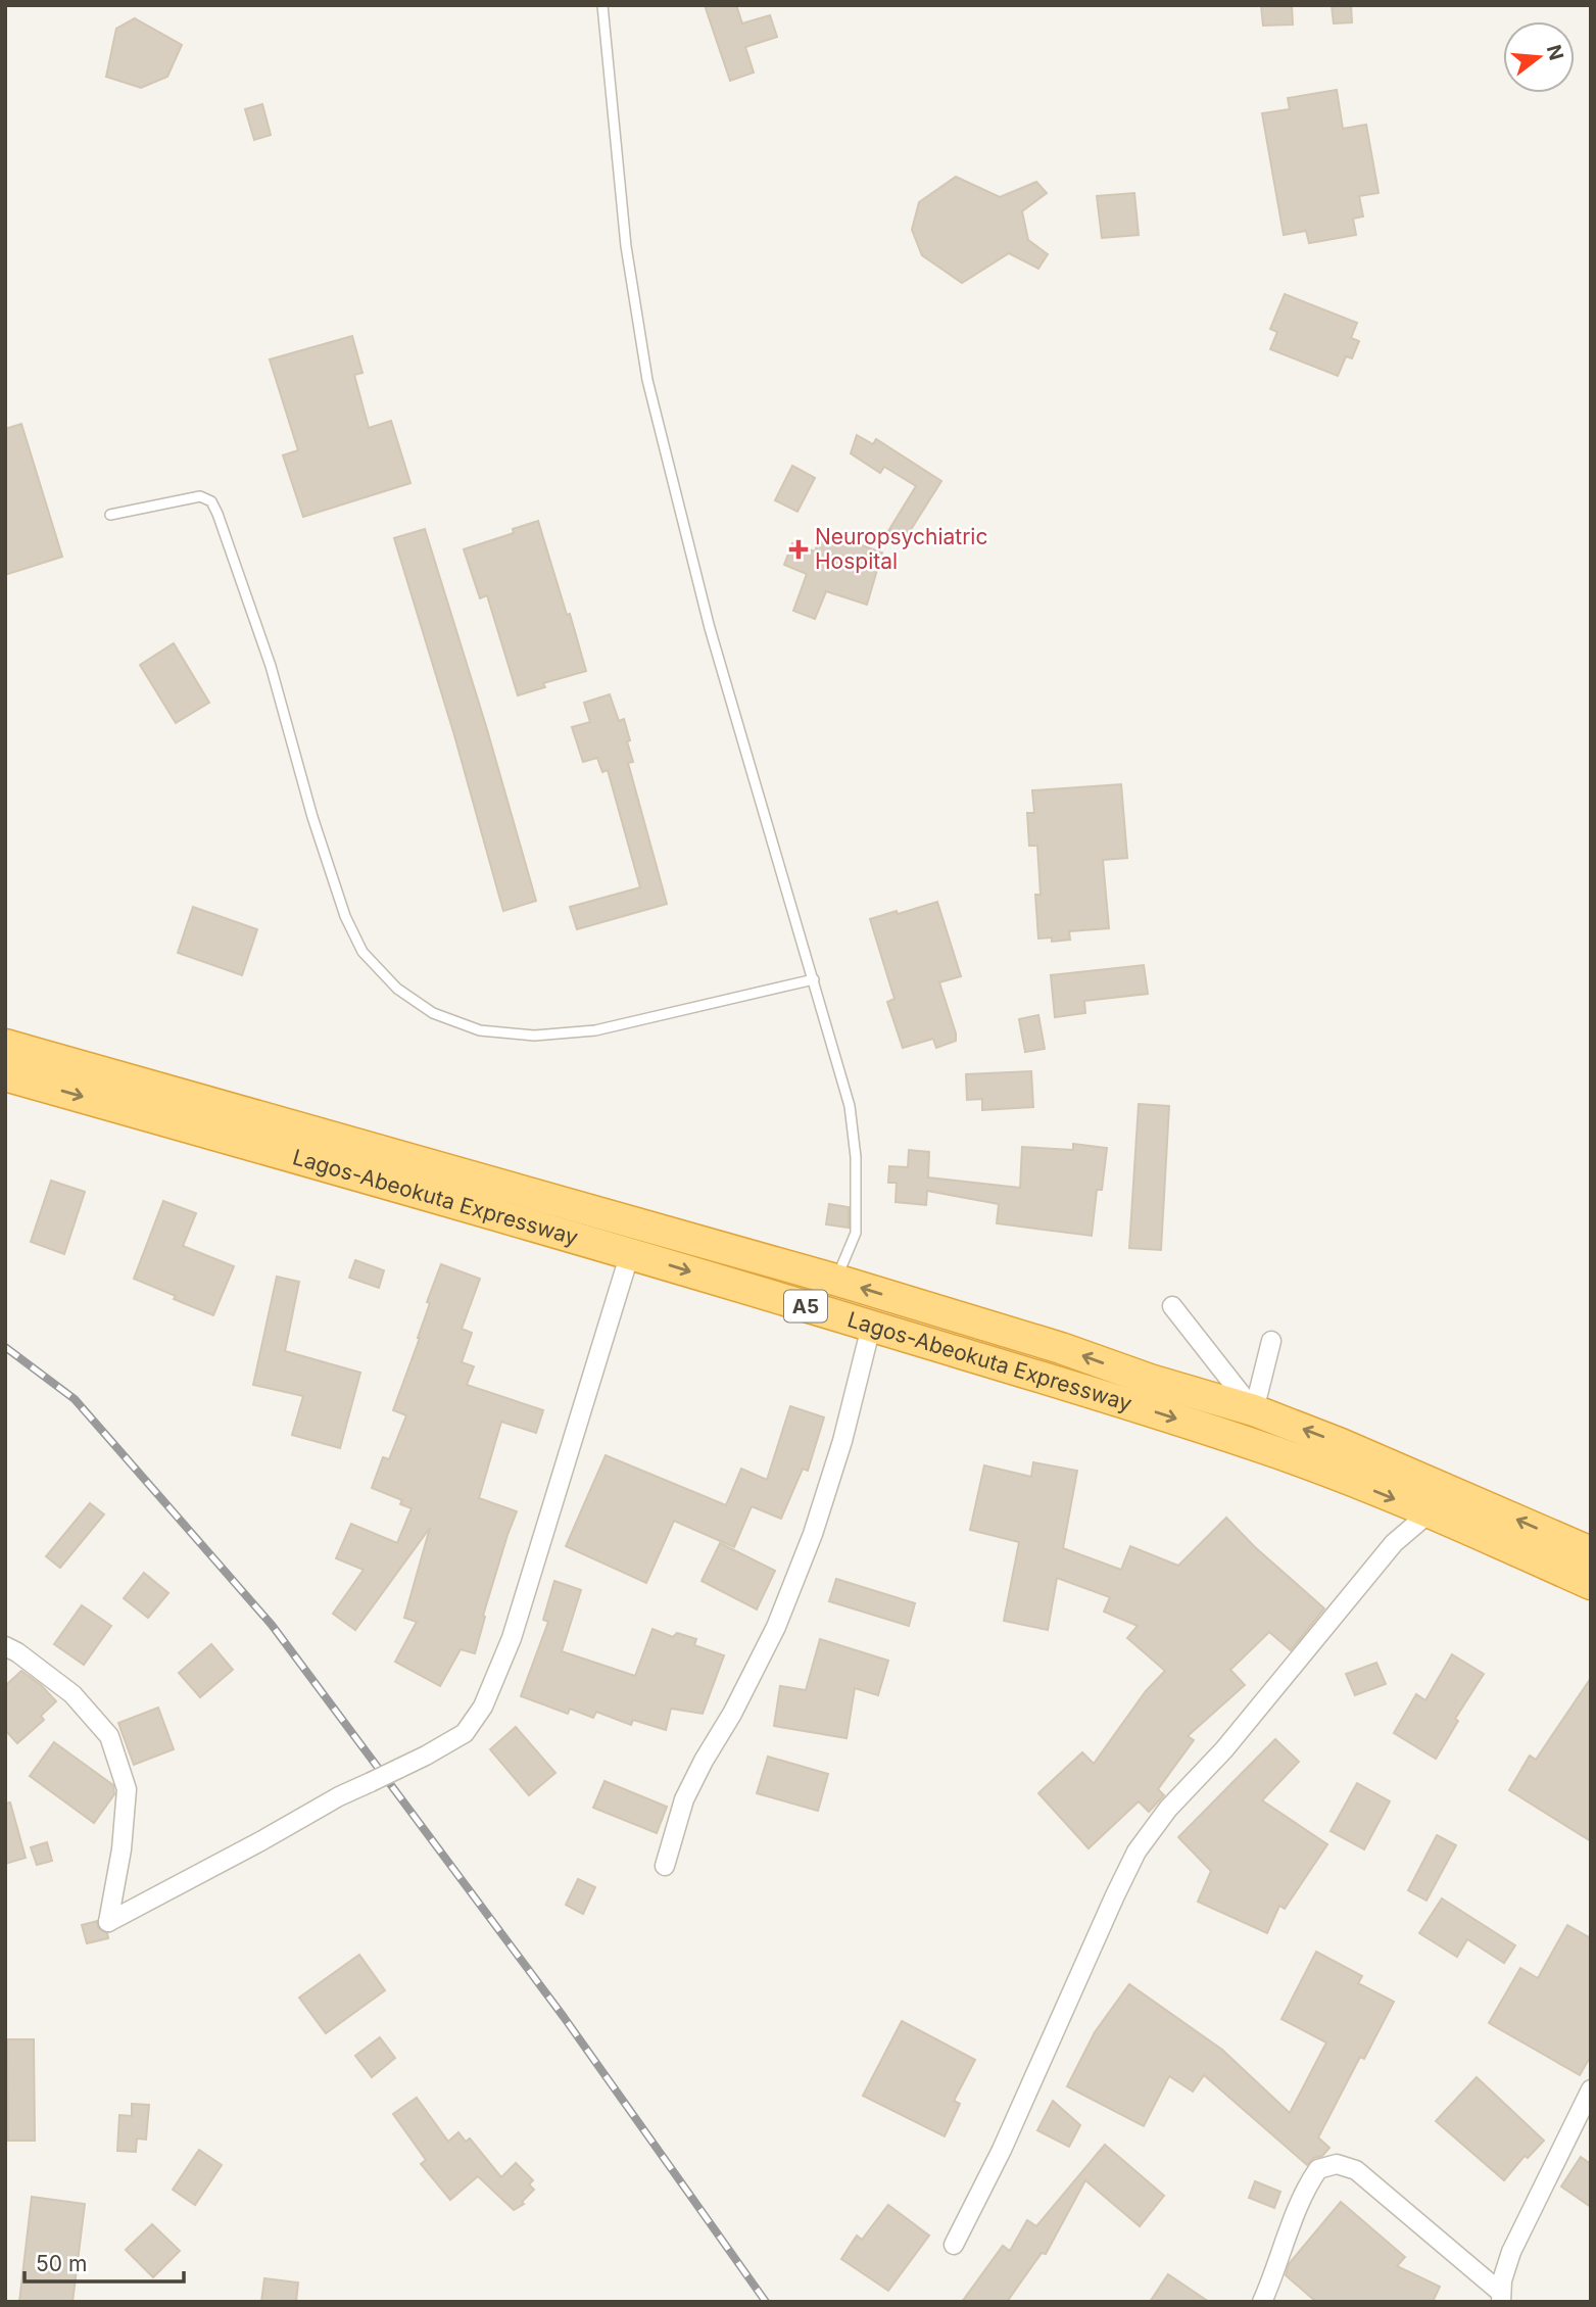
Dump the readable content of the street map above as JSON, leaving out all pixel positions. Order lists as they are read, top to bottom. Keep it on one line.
{"streets":{"highway":["Lagos-Abeokuta Expressway","A5"]},"places":{"health":["Neuropsychiatric Hospital"]},"scale_bar":"50 m","north":"right"}
